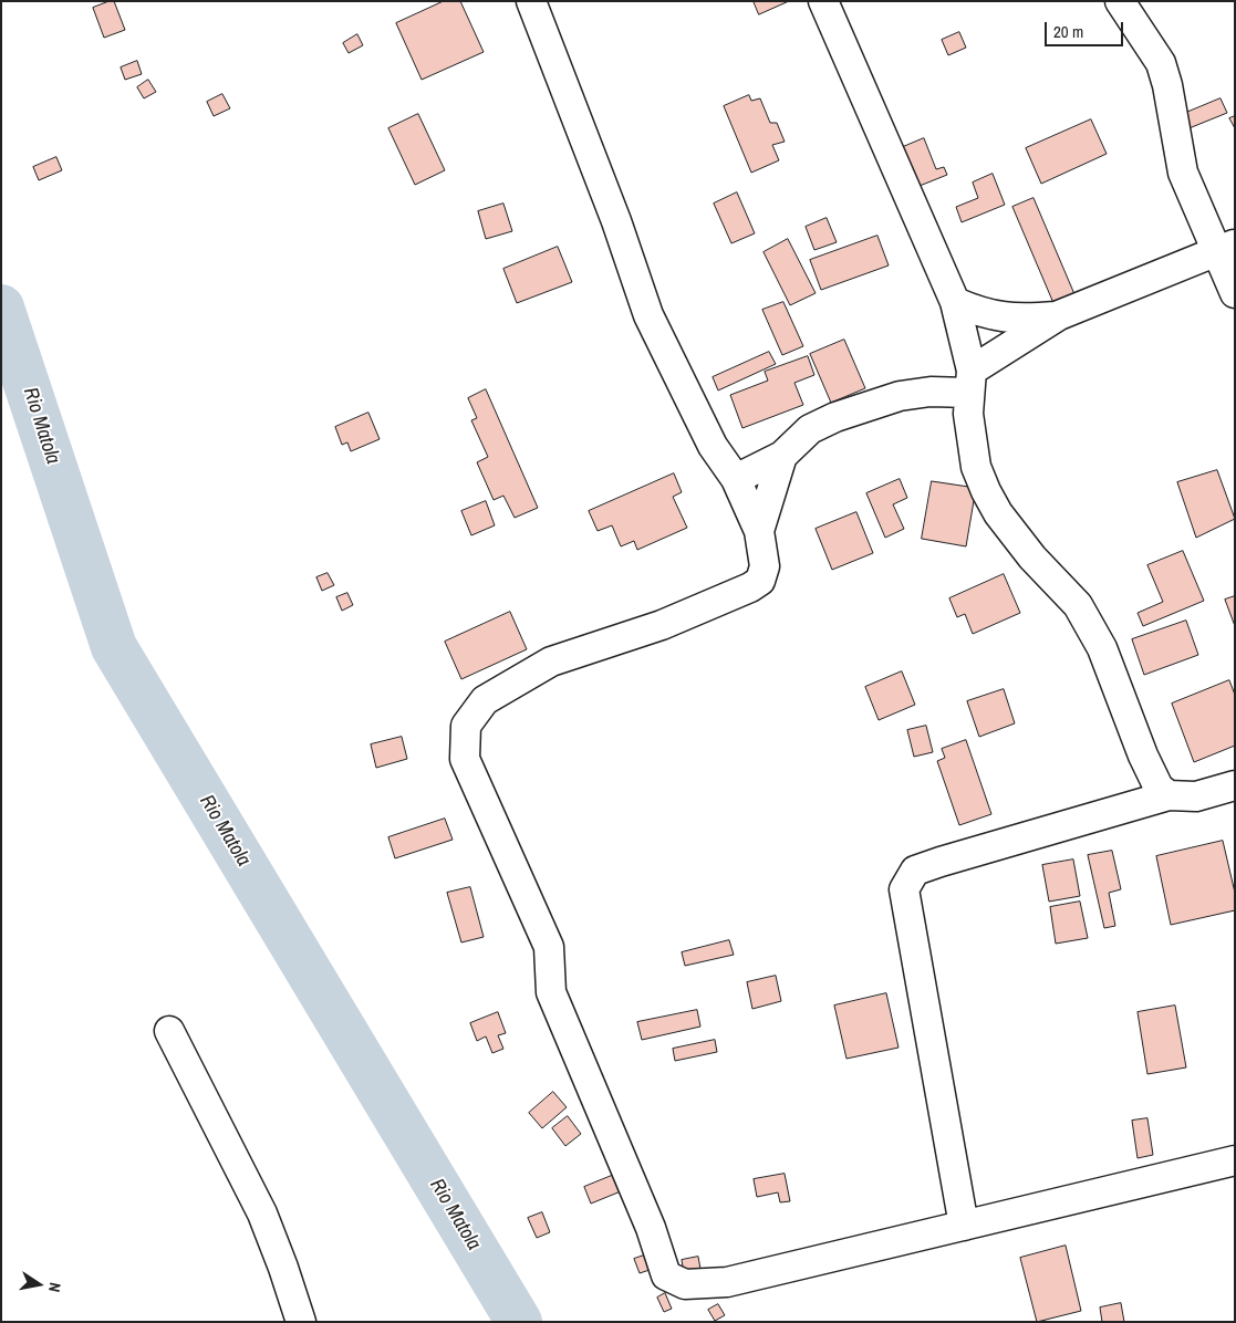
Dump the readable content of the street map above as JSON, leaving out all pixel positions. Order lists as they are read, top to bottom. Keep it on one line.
{"water":["Rio Matola"],"scale_bar":"20 m","north":"right"}
